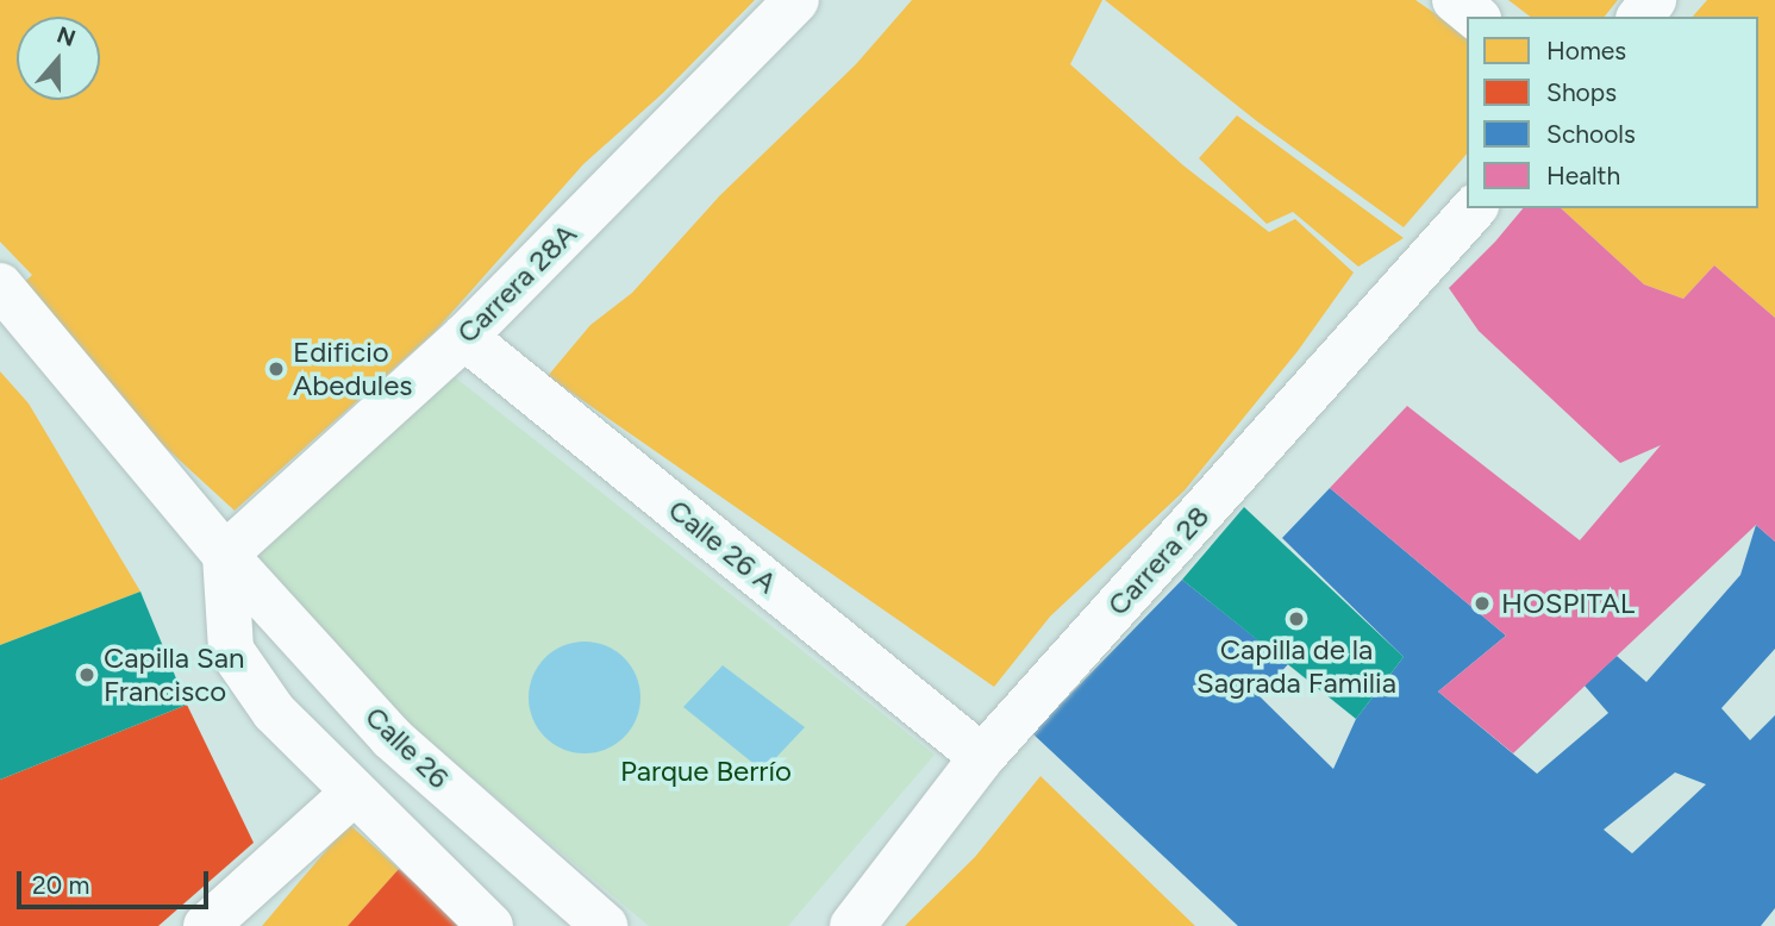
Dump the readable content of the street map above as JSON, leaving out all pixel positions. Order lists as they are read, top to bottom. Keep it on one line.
{"streets":{"street":["Carrera 28A","Calle 26 A","Carrera 28","Calle 26"]},"crossings":[["Carrera 28A","Calle 26 A"],["Carrera 28A","Calle 26"],["Calle 26 A","Carrera 28"]],"parks":["Parque Berrío"],"places":["Edificio Abedules","HOSPITAL","Capilla de la Sagrada Familia","Capilla San Francisco"],"legend":["Homes","Shops","Schools","Health"],"scale_bar":"20 m","north":"top"}
